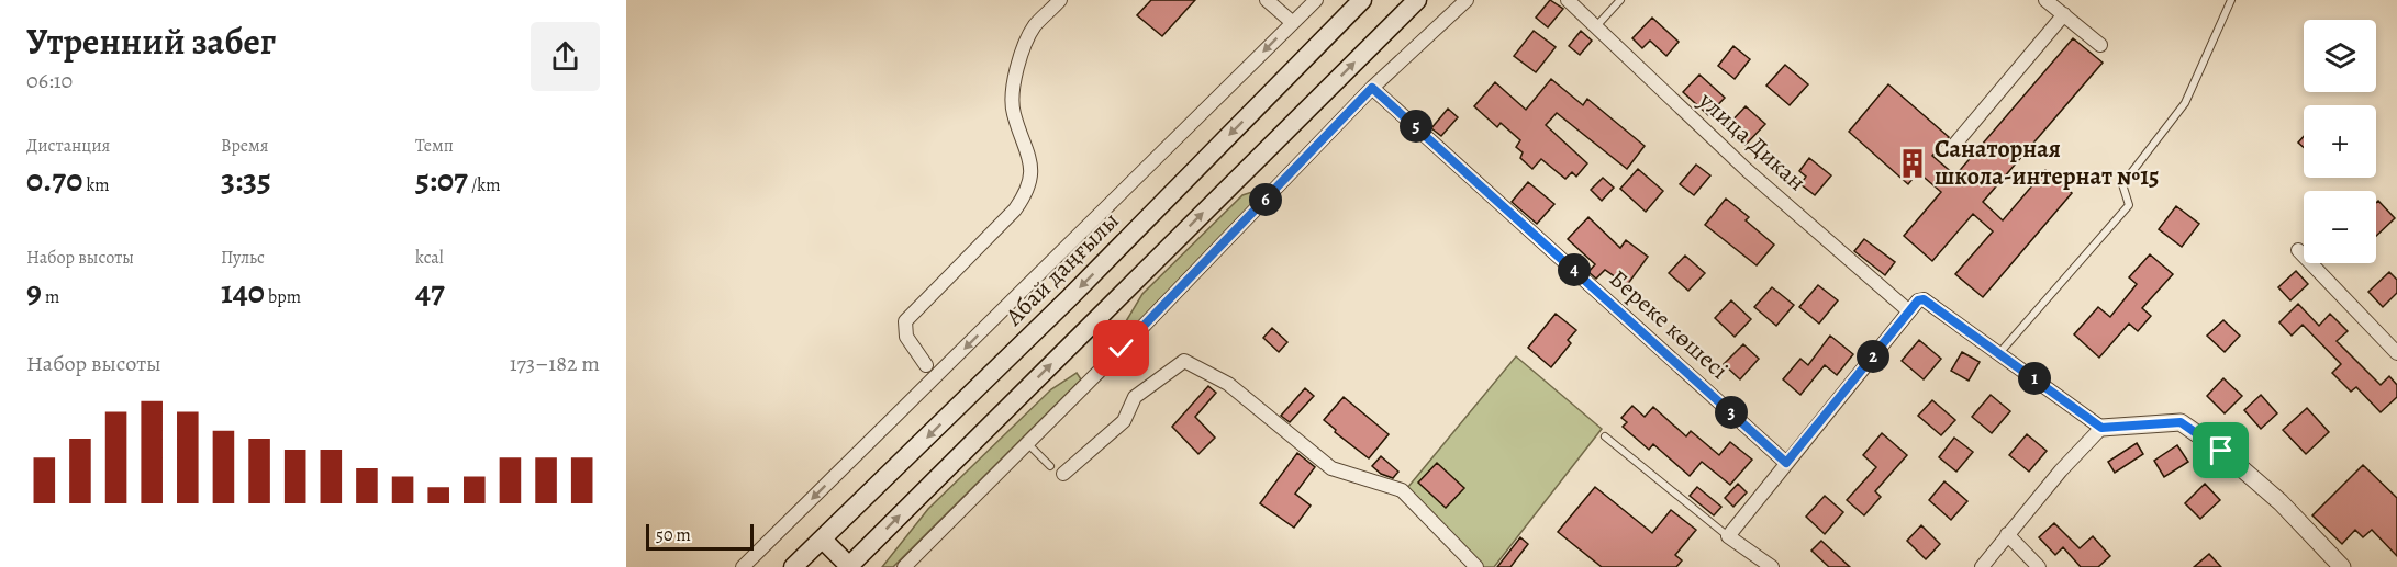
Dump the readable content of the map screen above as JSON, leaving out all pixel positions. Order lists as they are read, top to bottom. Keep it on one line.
{"streets":{"main road":["Абай даңғылы"],"street":["улица Дикан","Береке көшесі"]},"places":{"building":["Санаторная школа-интернат №15"]},"scale_bar":"50 m","page":{"heading":["Утренний забег","06:10"],"map_buttons":["+","−"],"pins":["5","6","4","2","1","3"],"stats":[["Дистанция","0.70 km"],["Время","3:35"],["Темп","5:07 /km"],["Набор высоты","9 m"],["Пульс","140 bpm"],["kcal","47"]],"chart":["Набор высоты","173–182 m"],"scale":"50 m"}}
